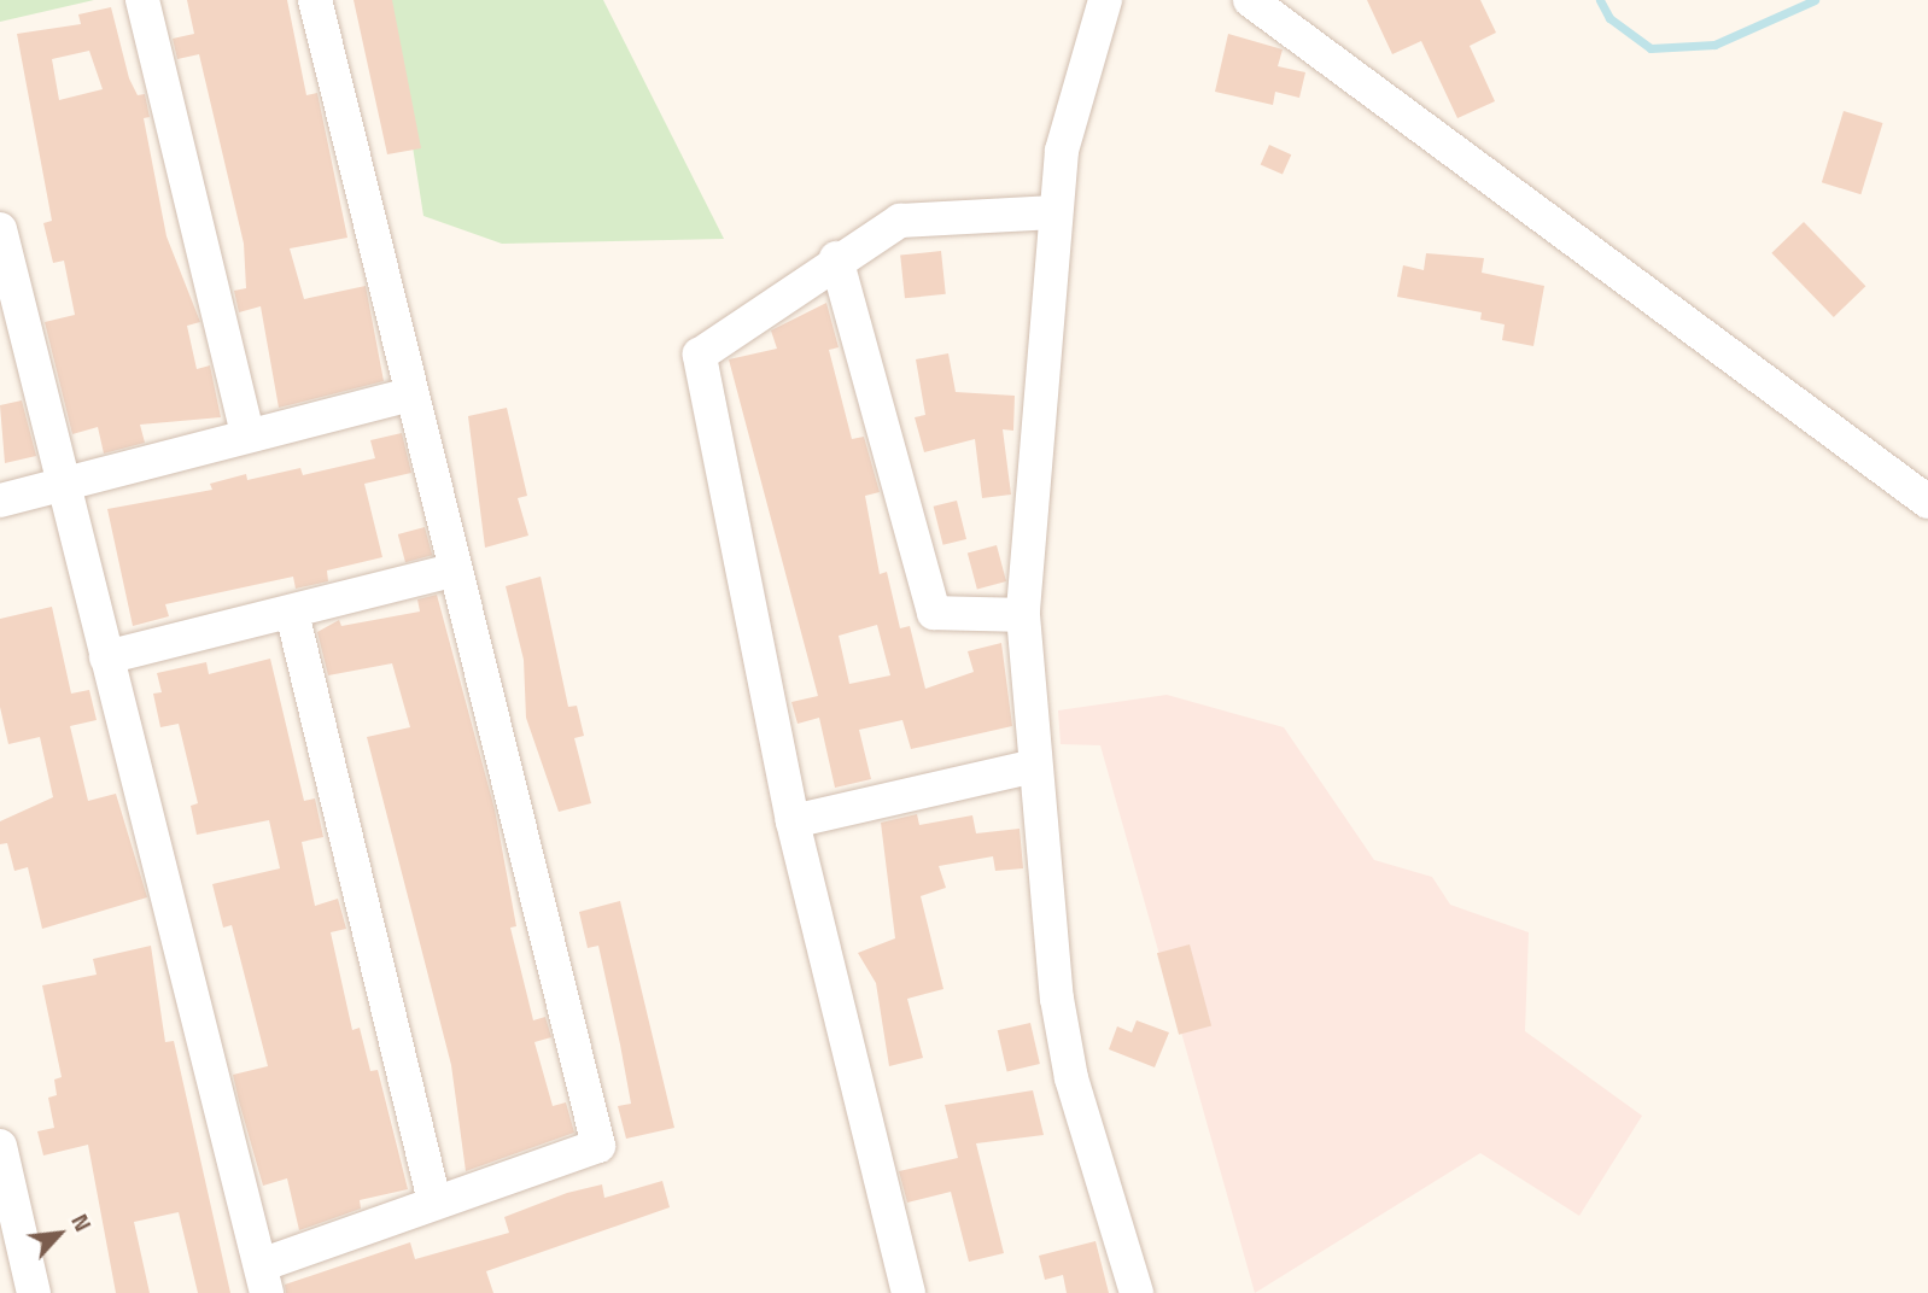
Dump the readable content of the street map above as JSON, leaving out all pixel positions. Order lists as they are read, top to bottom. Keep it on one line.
{"north":"top right"}
